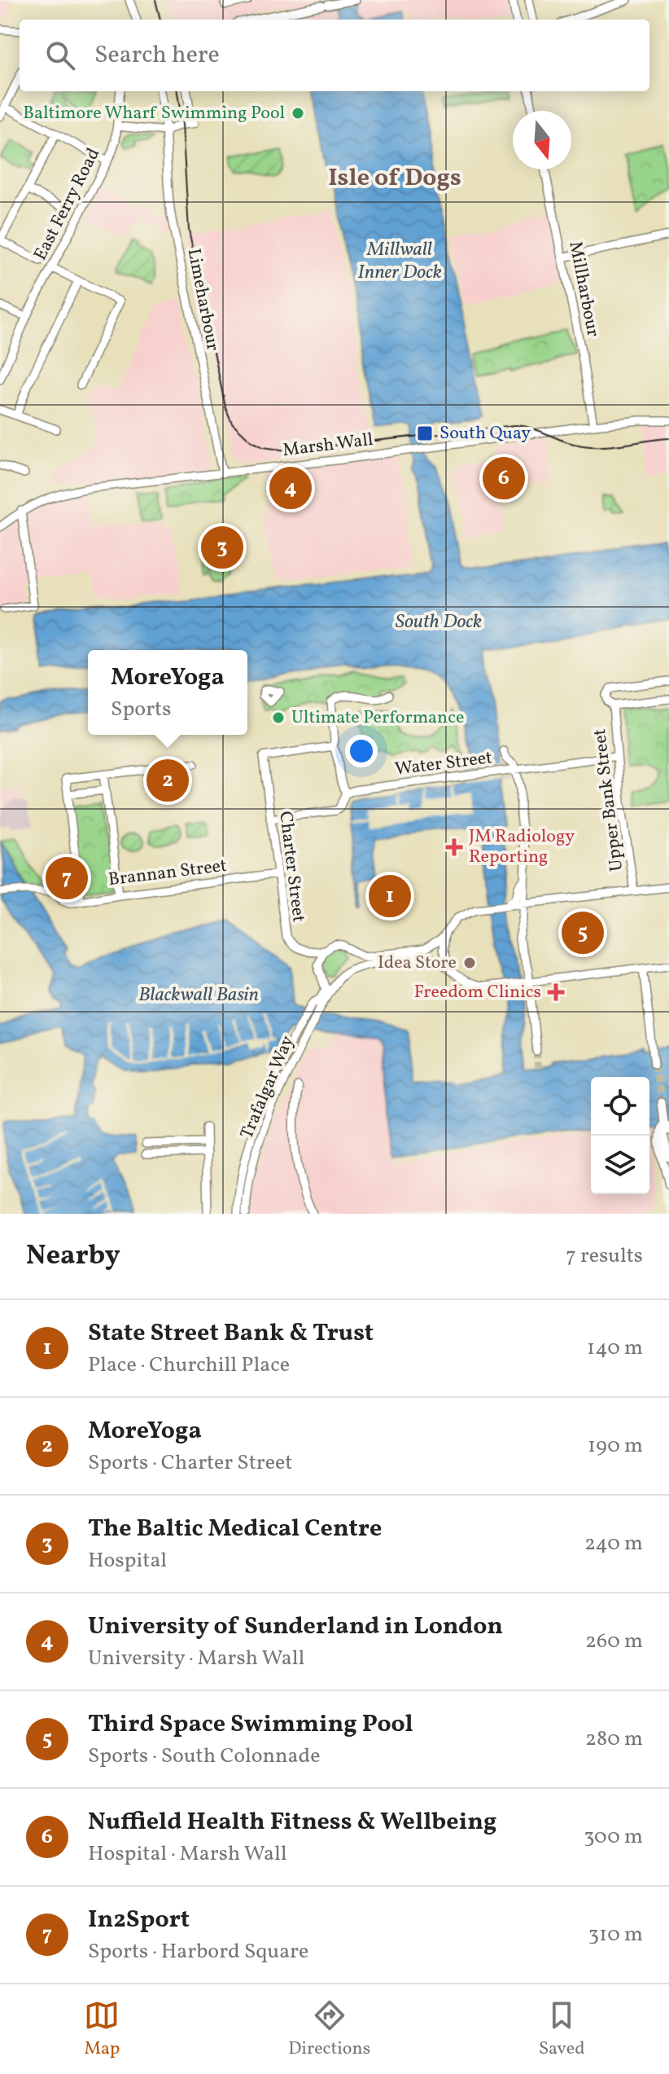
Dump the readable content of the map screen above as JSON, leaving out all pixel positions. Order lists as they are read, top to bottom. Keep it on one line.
{"streets":{"street":["East Ferry Road","Millharbour","Limeharbour","Marsh Wall","Water Street","Upper Bank Street","Charter Street","Brannan Street","Trafalgar Way"]},"crossings":[["Millharbour","Marsh Wall"],["Limeharbour","Marsh Wall"],["Water Street","Upper Bank Street"],["Charter Street","Brannan Street"],["Charter Street","Trafalgar Way"]],"districts":["Isle of Dogs"],"water":["Millwall Inner Dock","South Dock","Blackwall Basin"],"places":{"other":["Baltimore Wharf Swimming Pool","Ultimate Performance","Idea Store"],"transit":["South Quay"],"health":["JM Radiology Reporting","Freedom Clinics"]},"north":"bottom","page":{"search":"Search here","pins":["6","4","3","2","7","1","5"],"popup":["MoreYoga","Sports"],"heading":["Nearby","7 results"],"list":[{"mark":"1","name":"State Street Bank & Trust","note":"Place · Churchill Place","value":"140 m"},{"mark":"2","name":"MoreYoga","note":"Sports · Charter Street","value":"190 m"},{"mark":"3","name":"The Baltic Medical Centre","note":"Hospital","value":"240 m"},{"mark":"4","name":"University of Sunderland in London","note":"University · Marsh Wall","value":"260 m"},{"mark":"5","name":"Third Space Swimming Pool","note":"Sports · South Colonnade","value":"280 m"},{"mark":"6","name":"Nuffield Health Fitness & Wellbeing","note":"Hospital · Marsh Wall","value":"300 m"},{"mark":"7","name":"In2Sport","note":"Sports · Harbord Square","value":"310 m"}],"nav":["Map","Directions","Saved"]}}
